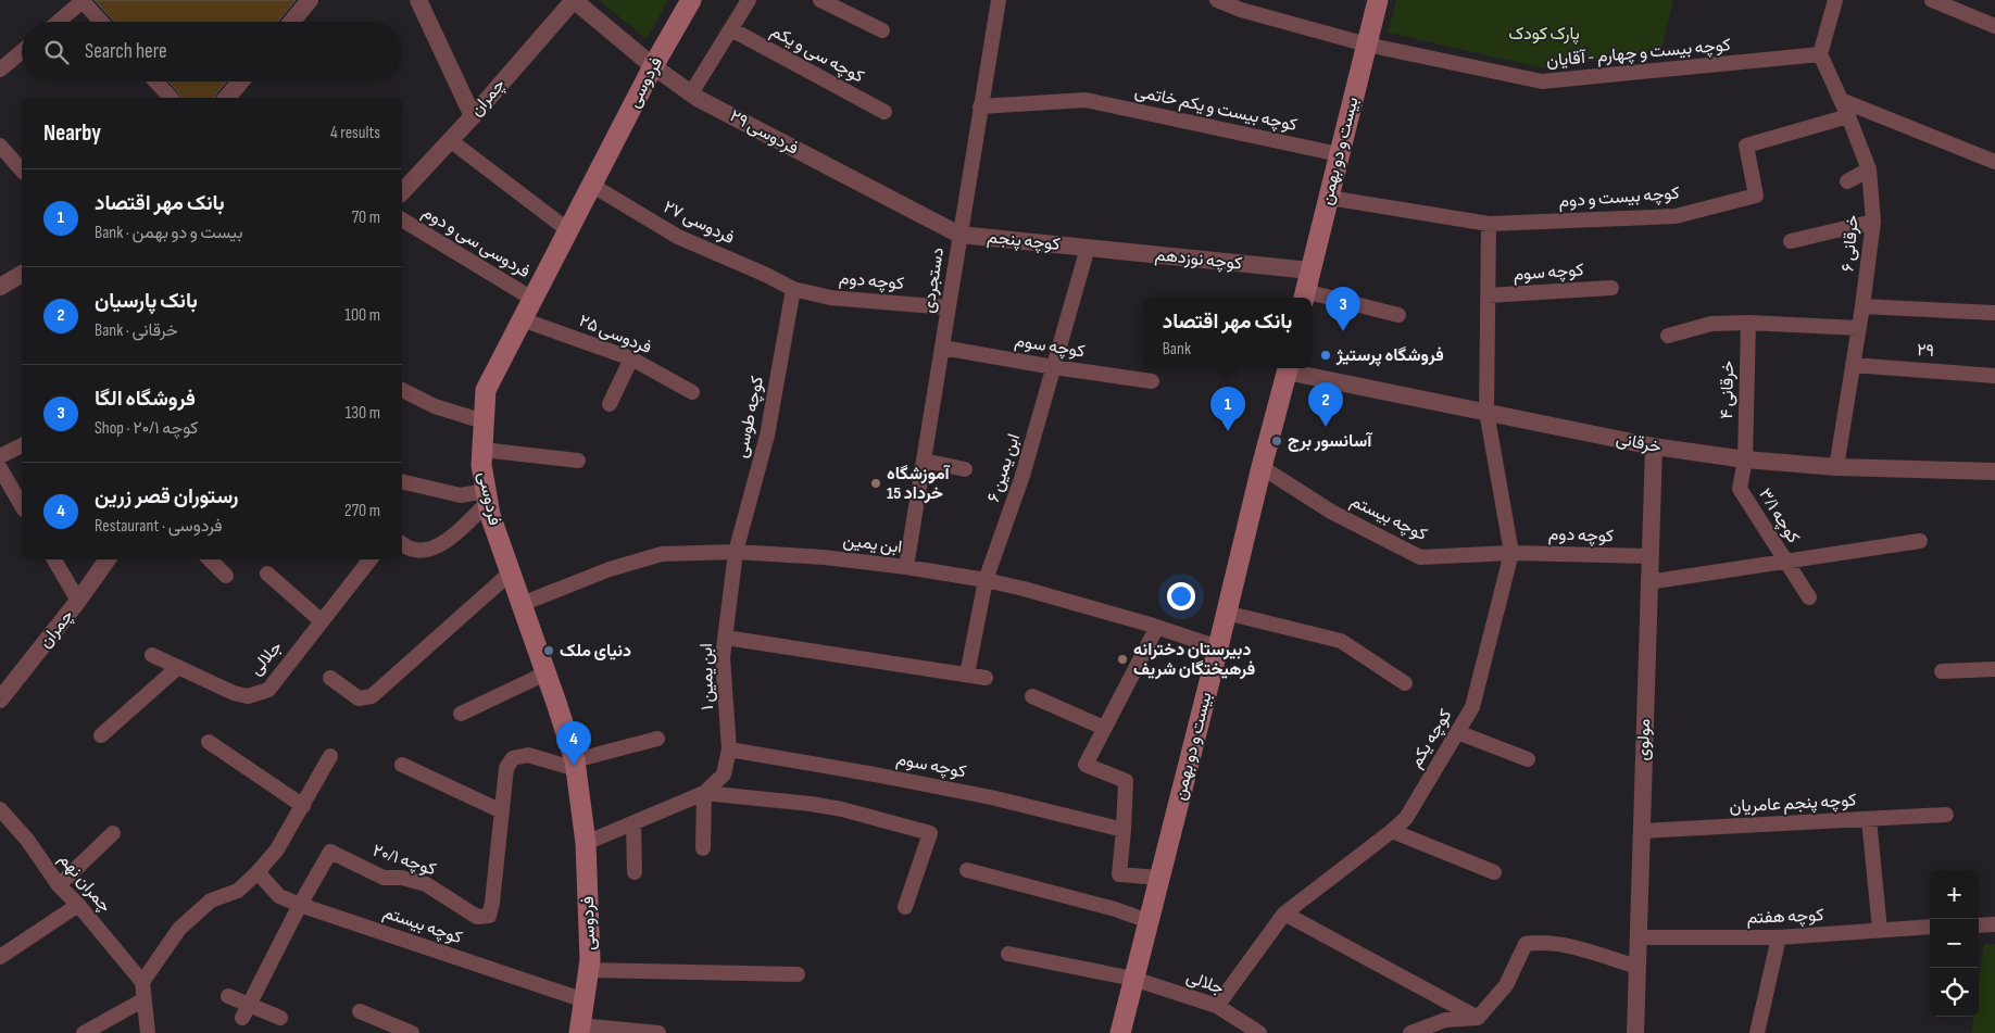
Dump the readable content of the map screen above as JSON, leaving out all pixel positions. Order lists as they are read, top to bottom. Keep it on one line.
{"streets":{"main road":["فردوسی","بیست و دو بهمن"],"street":["کوچه بیست و چهارم - آقایان","کوچه سی و یکم","چمران","کوچه بیست و یکم خاتمی","فردوسی ۲۹","کوچه بیست و دوم","فردوسی ۲۷","کوچه پنجم","فردوسی سی و دوم","خرقانی ۶","کوچه نوزدهم","کوچه سوم","دستجردی","کوچه دوم","فردوسی ۲۵","۲۹","خرقانی ۴","کوچه طوسی","خرقانی","ابن یمین ۶","کوچه ۳/۱","کوچه بیستم","ابن یمین","جلالی","ابن یمین ۱","کوچه یکم","مولوی","کوچه پنجم عامریان","کوچه ۲۰/۱","چمران نهم","کوچه هفتم"]},"crossings":[["کوچه بیست و چهارم - آقایان","بیست و دو بهمن"],["کوچه بیست و چهارم - آقایان","خرقانی ۶"],["فردوسی","فردوسی ۲۹"],["فردوسی","فردوسی ۲۷"],["فردوسی","فردوسی سی و دوم"],["فردوسی","فردوسی ۲۵"],["فردوسی","کوچه بیستم"],["فردوسی","ابن یمین"],["فردوسی","کوچه ۲۰/۱"],["چمران","فردوسی ۲۹"],["کوچه بیست و یکم خاتمی","بیست و دو بهمن"],["کوچه بیست و یکم خاتمی","دستجردی"],["فردوسی ۲۹","کوچه پنجم"],["فردوسی ۲۹","دستجردی"],["بیست و دو بهمن","کوچه بیست و دوم"],["بیست و دو بهمن","کوچه نوزدهم"],["بیست و دو بهمن","خرقانی"],["بیست و دو بهمن","کوچه بیستم"],["بیست و دو بهمن","ابن یمین"],["بیست و دو بهمن","جلالی"],["کوچه بیست و دوم","خرقانی ۶"],["فردوسی ۲۷","کوچه دوم"],["فردوسی ۲۷","کوچه طوسی"],["کوچه پنجم","کوچه نوزدهم"],["کوچه پنجم","دستجردی"],["خرقانی ۶","۲۹"],["خرقانی ۶","خرقانی"],["کوچه سوم","دستجردی"],["کوچه سوم","ابن یمین ۶"],["کوچه سوم","ابن یمین ۱"],["دستجردی","کوچه دوم"],["دستجردی","ابن یمین"],["کوچه دوم","کوچه طوسی"],["کوچه دوم","کوچه بیستم"],["کوچه دوم","کوچه یکم"],["کوچه دوم","مولوی"],["خرقانی ۴","خرقانی"],["خرقانی ۴","کوچه ۳/۱"],["کوچه طوسی","ابن یمین"],["کوچه طوسی","ابن یمین ۱"],["خرقانی","کوچه ۳/۱"],["خرقانی","کوچه یکم"],["خرقانی","مولوی"],["ابن یمین ۶","ابن یمین"],["کوچه بیستم","کوچه یکم"],["کوچه بیستم","کوچه ۲۰/۱"],["ابن یمین","ابن یمین ۱"],["جلالی","کوچه یکم"],["مولوی","کوچه پنجم عامریان"],["مولوی","کوچه هفتم"]],"parks":["پارک کودک"],"places":["فروشگاه پرستيژ","آسانسور برج","آموزشگاه 15 خرداد","دنیای ملک","دبیرستان دخترانه فرهیختگان شریف"],"page":{"search":"Search here","heading":["Nearby","4 results"],"list":[{"mark":"1","name":"بانک مهر اقتصاد","note":"Bank · بیست و دو بهمن","value":"70 m"},{"mark":"2","name":"بانک پارسیان","note":"Bank · خرقانی","value":"100 m"},{"mark":"3","name":"فروشگاه الگا","note":"Shop · کوچه ۲۰/۱","value":"130 m"},{"mark":"4","name":"رستوران قصر زرین","note":"Restaurant · فردوسی","value":"270 m"}],"pins":["3","2","1","4"],"popup":["بانک مهر اقتصاد","Bank"],"map_buttons":["+","−"]}}
